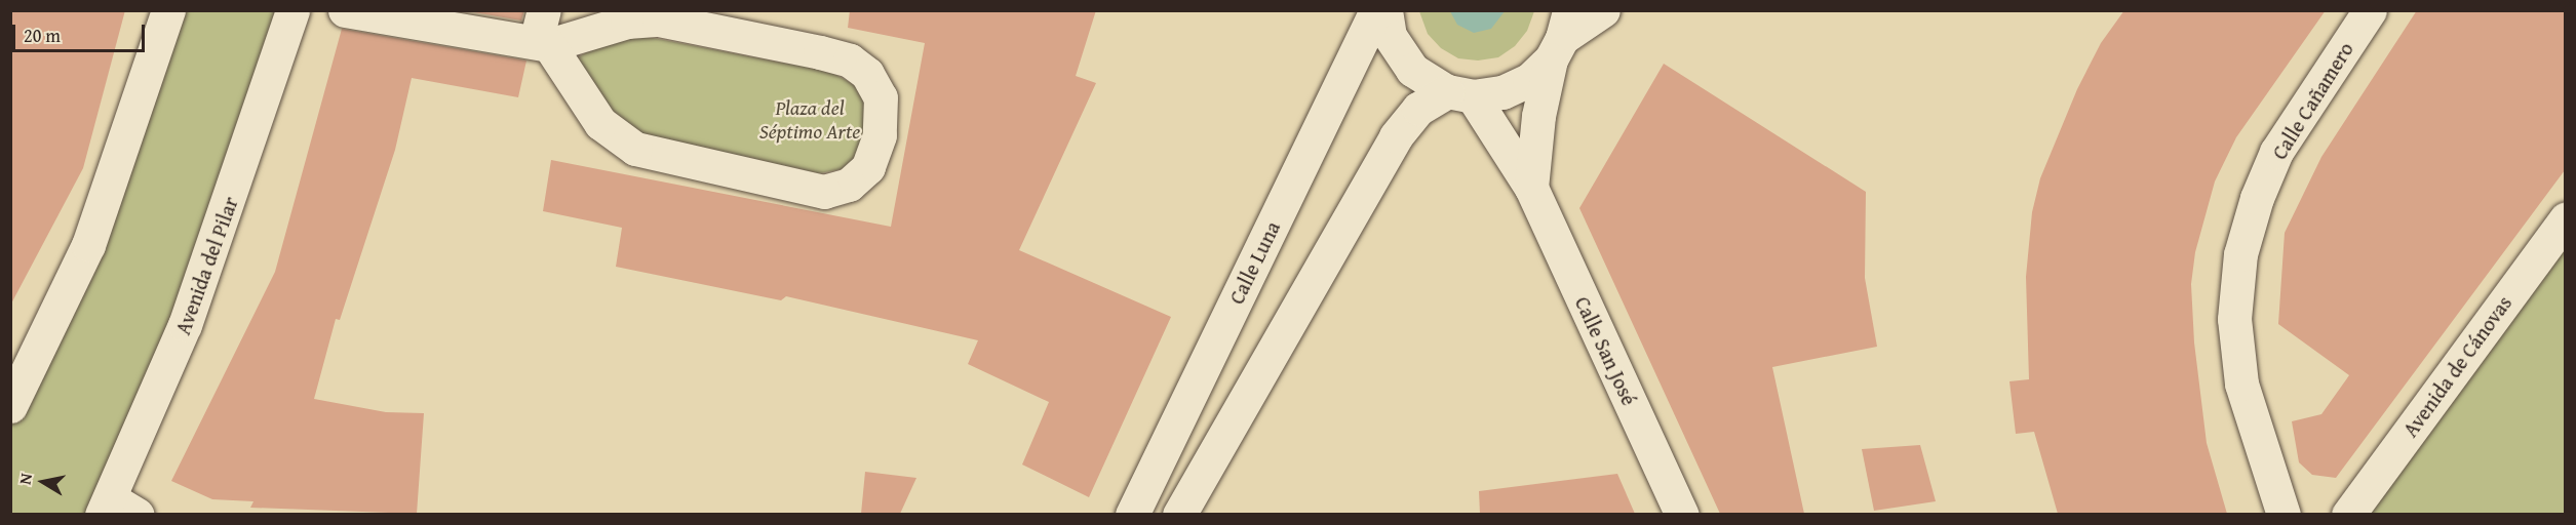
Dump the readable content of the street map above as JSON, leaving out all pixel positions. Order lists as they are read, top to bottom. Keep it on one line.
{"streets":{"street":["Calle Cañamero","Calle Luna","Avenida del Pilar","Calle San José","Avenida de Cánovas"]},"parks":["Plaza del Séptimo Arte"],"scale_bar":"20 m","north":"left"}
